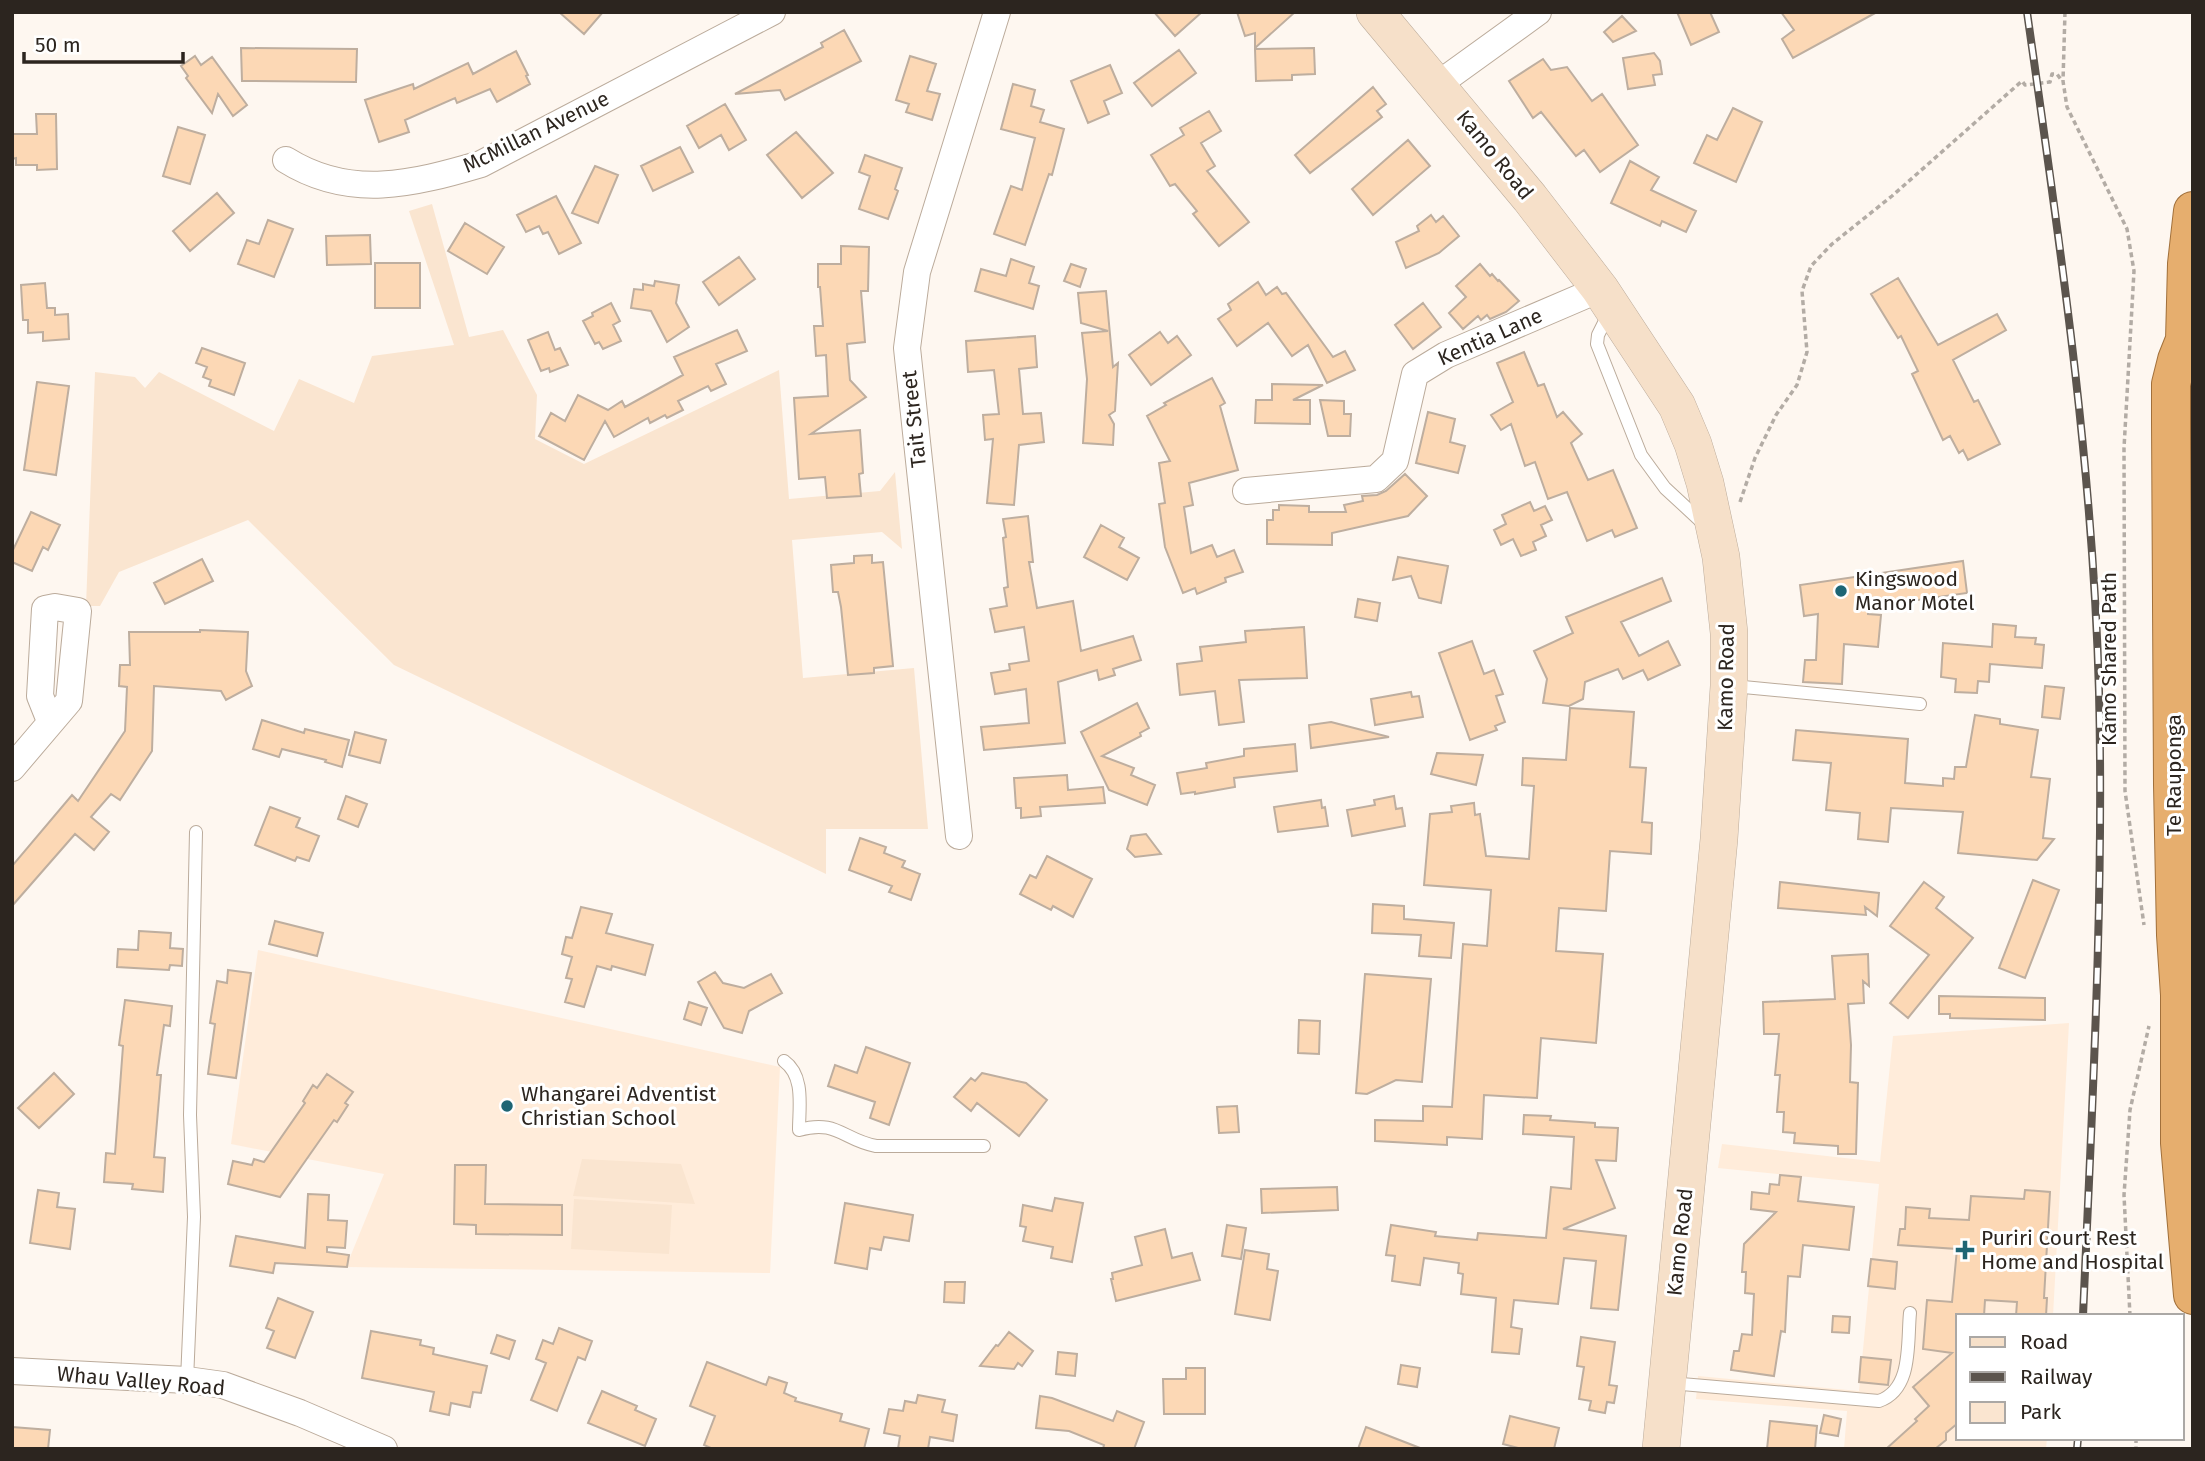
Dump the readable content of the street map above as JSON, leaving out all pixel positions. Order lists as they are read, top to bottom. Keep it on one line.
{"streets":{"highway":["Te Rauponga"],"main road":["Kamo Road"],"street":["McMillan Avenue","Kentia Lane","Tait Street","Whau Valley Road"],"path":["Kamo Shared Path"]},"crossings":[["Kamo Road","Kentia Lane"],["Kamo Shared Path","Te Rauponga"]],"places":{"other":["Kingswood Manor Motel","Whangarei Adventist Christian School"],"health":["Puriri Court Rest Home and Hospital"]},"legend":["Road","Railway","Park"],"scale_bar":"50 m"}
